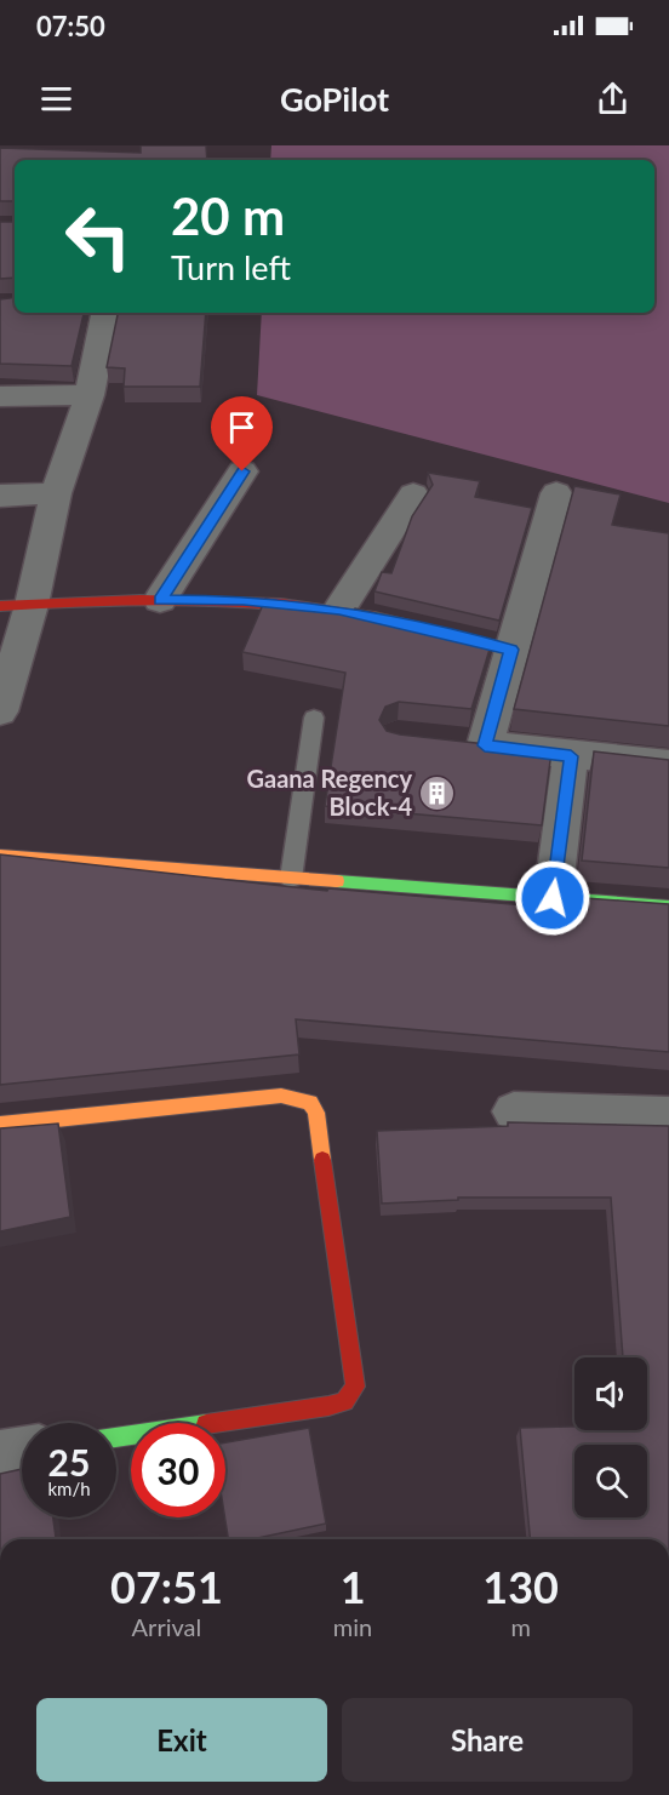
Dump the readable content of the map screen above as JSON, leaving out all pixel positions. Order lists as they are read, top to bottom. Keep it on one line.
{"places":{"building":["Gaana Regency Block-4"]},"page":{"status":"07:50","header":"GoPilot","turn":["20 m","Turn left"],"speed":"25 km/h","limit":"30","eta":["07:51","Arrival","1","min","130","m"],"buttons":["Exit","Share"]}}
